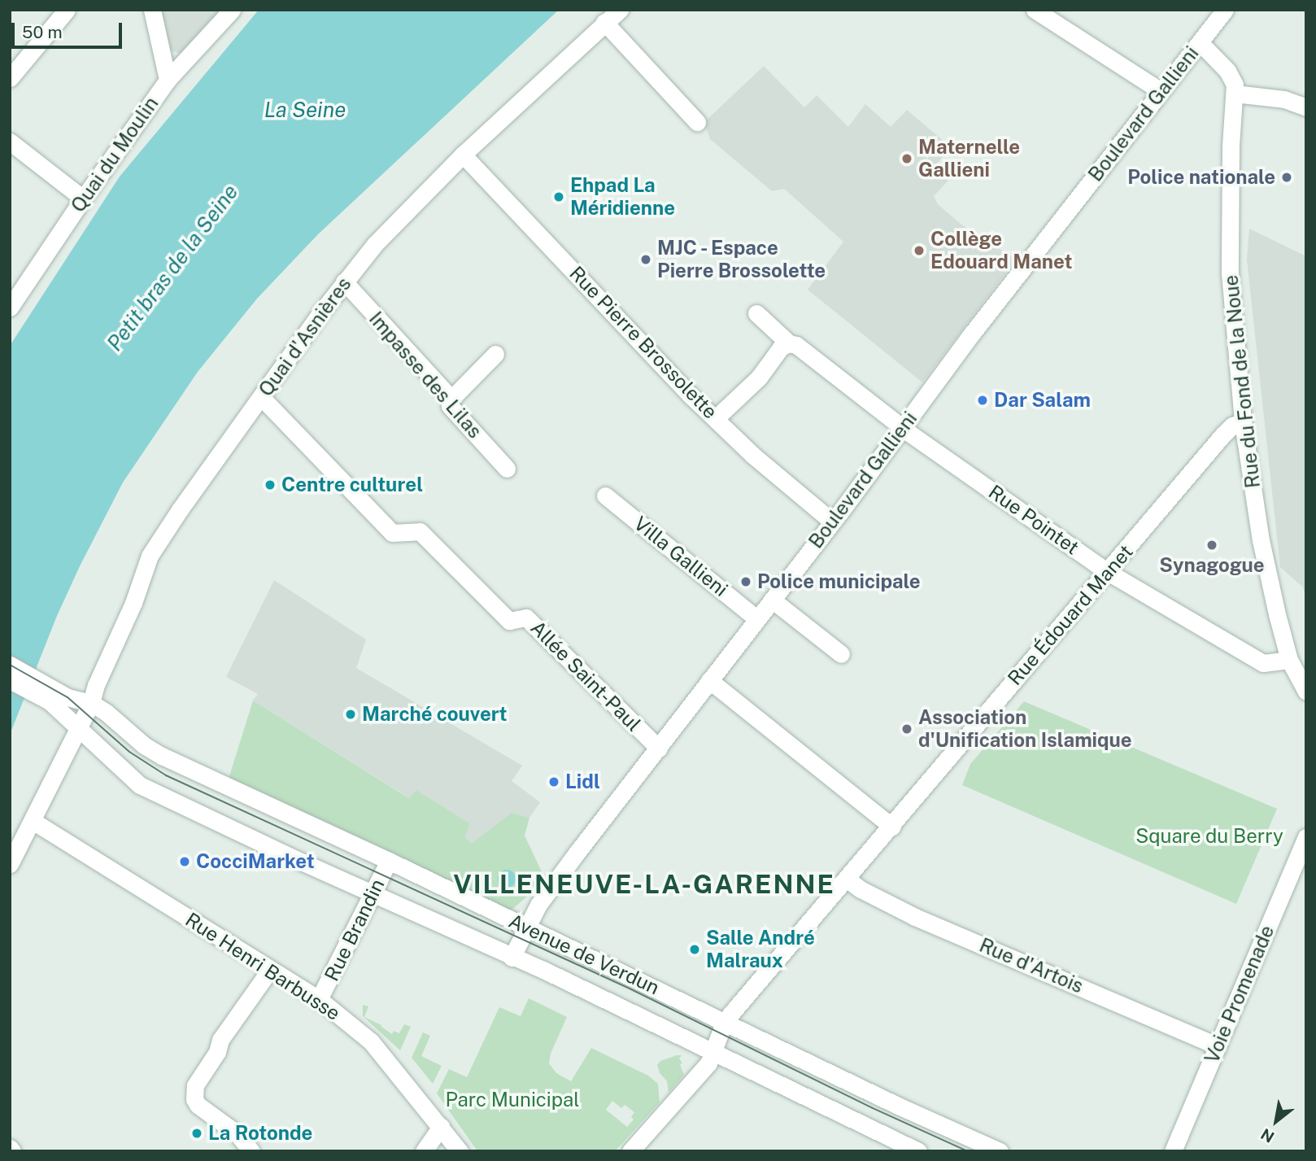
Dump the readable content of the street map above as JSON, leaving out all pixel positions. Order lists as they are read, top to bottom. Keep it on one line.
{"streets":{"street":["Boulevard Gallieni","Quai du Moulin","Quai d'Asnières","Rue Pierre Brossolette","Impasse des Lilas","Rue du Fond de la Noue","Rue Pointet","Villa Gallieni","Rue Édouard Manet","Allée Saint-Paul","Rue Brandin","Avenue de Verdun","Rue d'Artois","Rue Henri Barbusse","Voie Promenade"]},"crossings":[["Boulevard Gallieni","Rue Pierre Brossolette"],["Boulevard Gallieni","Rue du Fond de la Noue"],["Boulevard Gallieni","Rue Pointet"],["Boulevard Gallieni","Villa Gallieni"],["Boulevard Gallieni","Allée Saint-Paul"],["Boulevard Gallieni","Avenue de Verdun"],["Quai d'Asnières","Rue Pierre Brossolette"],["Quai d'Asnières","Impasse des Lilas"],["Quai d'Asnières","Allée Saint-Paul"],["Quai d'Asnières","Avenue de Verdun"],["Quai d'Asnières","Rue Henri Barbusse"],["Rue du Fond de la Noue","Rue Pointet"],["Rue du Fond de la Noue","Rue Édouard Manet"],["Rue Pointet","Rue Édouard Manet"],["Rue Édouard Manet","Avenue de Verdun"],["Rue Édouard Manet","Rue d'Artois"],["Rue Brandin","Avenue de Verdun"],["Rue Brandin","Rue Henri Barbusse"],["Rue d'Artois","Voie Promenade"]],"districts":["VILLENEUVE-LA-GARENNE"],"water":["La Seine","Petit bras de la Seine"],"parks":["Square du Berry","Parc Municipal"],"places":["Maternelle Gallieni","Police nationale","Ehpad La Méridienne","Collège Edouard Manet","MJC - Espace Pierre Brossolette","Dar Salam","Centre culturel","Synagogue","Police municipale","Marché couvert","Association d'Unification Islamique","Lidl","CocciMarket","Salle André Malraux","La Rotonde"],"scale_bar":"50 m","north":"bottom left"}
